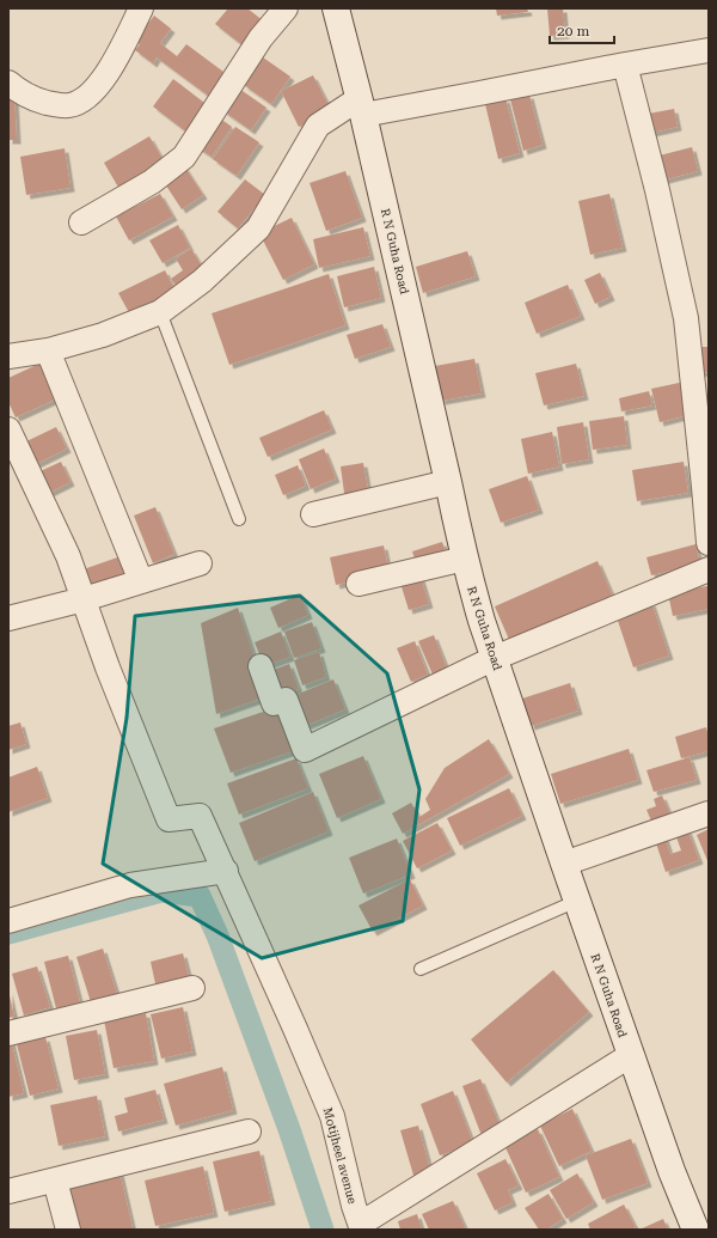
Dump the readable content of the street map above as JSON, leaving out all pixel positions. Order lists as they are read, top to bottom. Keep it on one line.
{"streets":{"street":["R N Guha Road","Motijheel avenue"]},"scale_bar":"20 m"}
